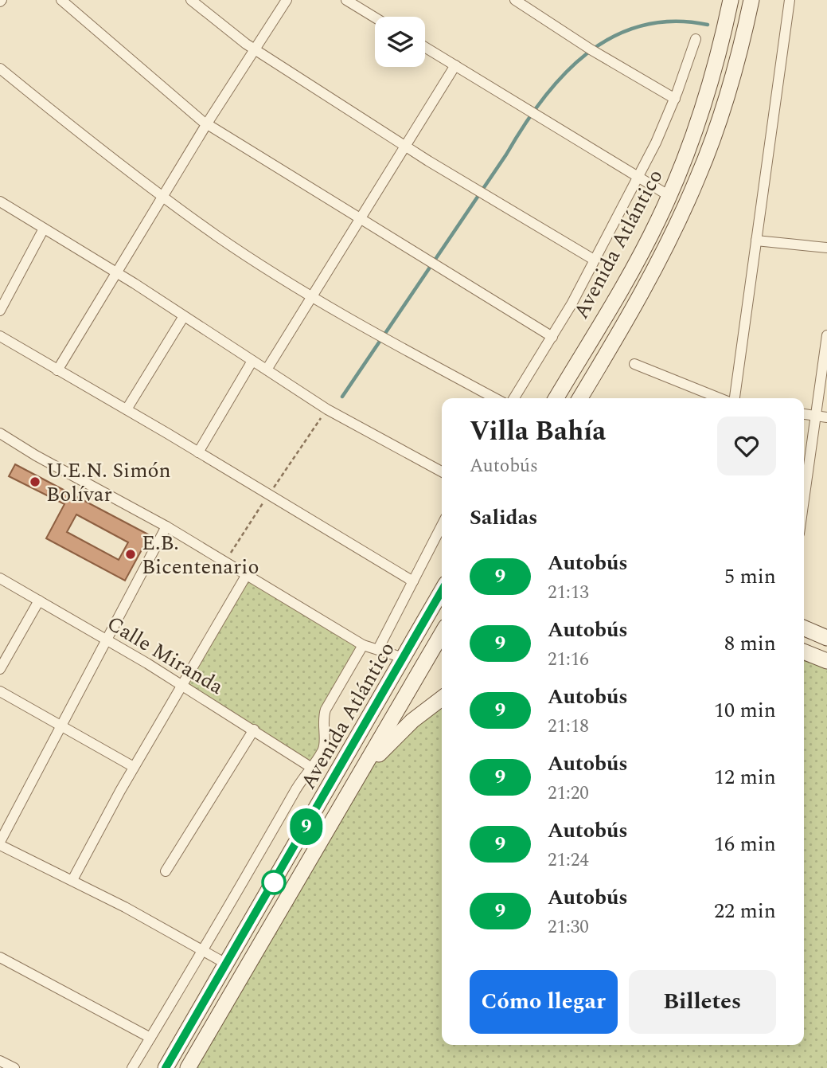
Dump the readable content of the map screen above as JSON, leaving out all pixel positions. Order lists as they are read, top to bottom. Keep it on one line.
{"streets":{"main road":["Avenida Atlántico"],"street":["Calle Miranda"]},"places":["U.E.N. Simón Bolívar","E.B. Bicentenario"],"lines":["bus line 9"],"page":{"on_map":"9","heading":[["Villa Bahía","Autobús"],"Salidas"],"list":[{"mark":"9","name":"Autobús","note":"21:13","value":"5 min"},{"mark":"9","name":"Autobús","note":"21:16","value":"8 min"},{"mark":"9","name":"Autobús","note":"21:18","value":"10 min"},{"mark":"9","name":"Autobús","note":"21:20","value":"12 min"},{"mark":"9","name":"Autobús","note":"21:24","value":"16 min"},{"mark":"9","name":"Autobús","note":"21:30","value":"22 min"}],"buttons":["Cómo llegar","Billetes"]}}
